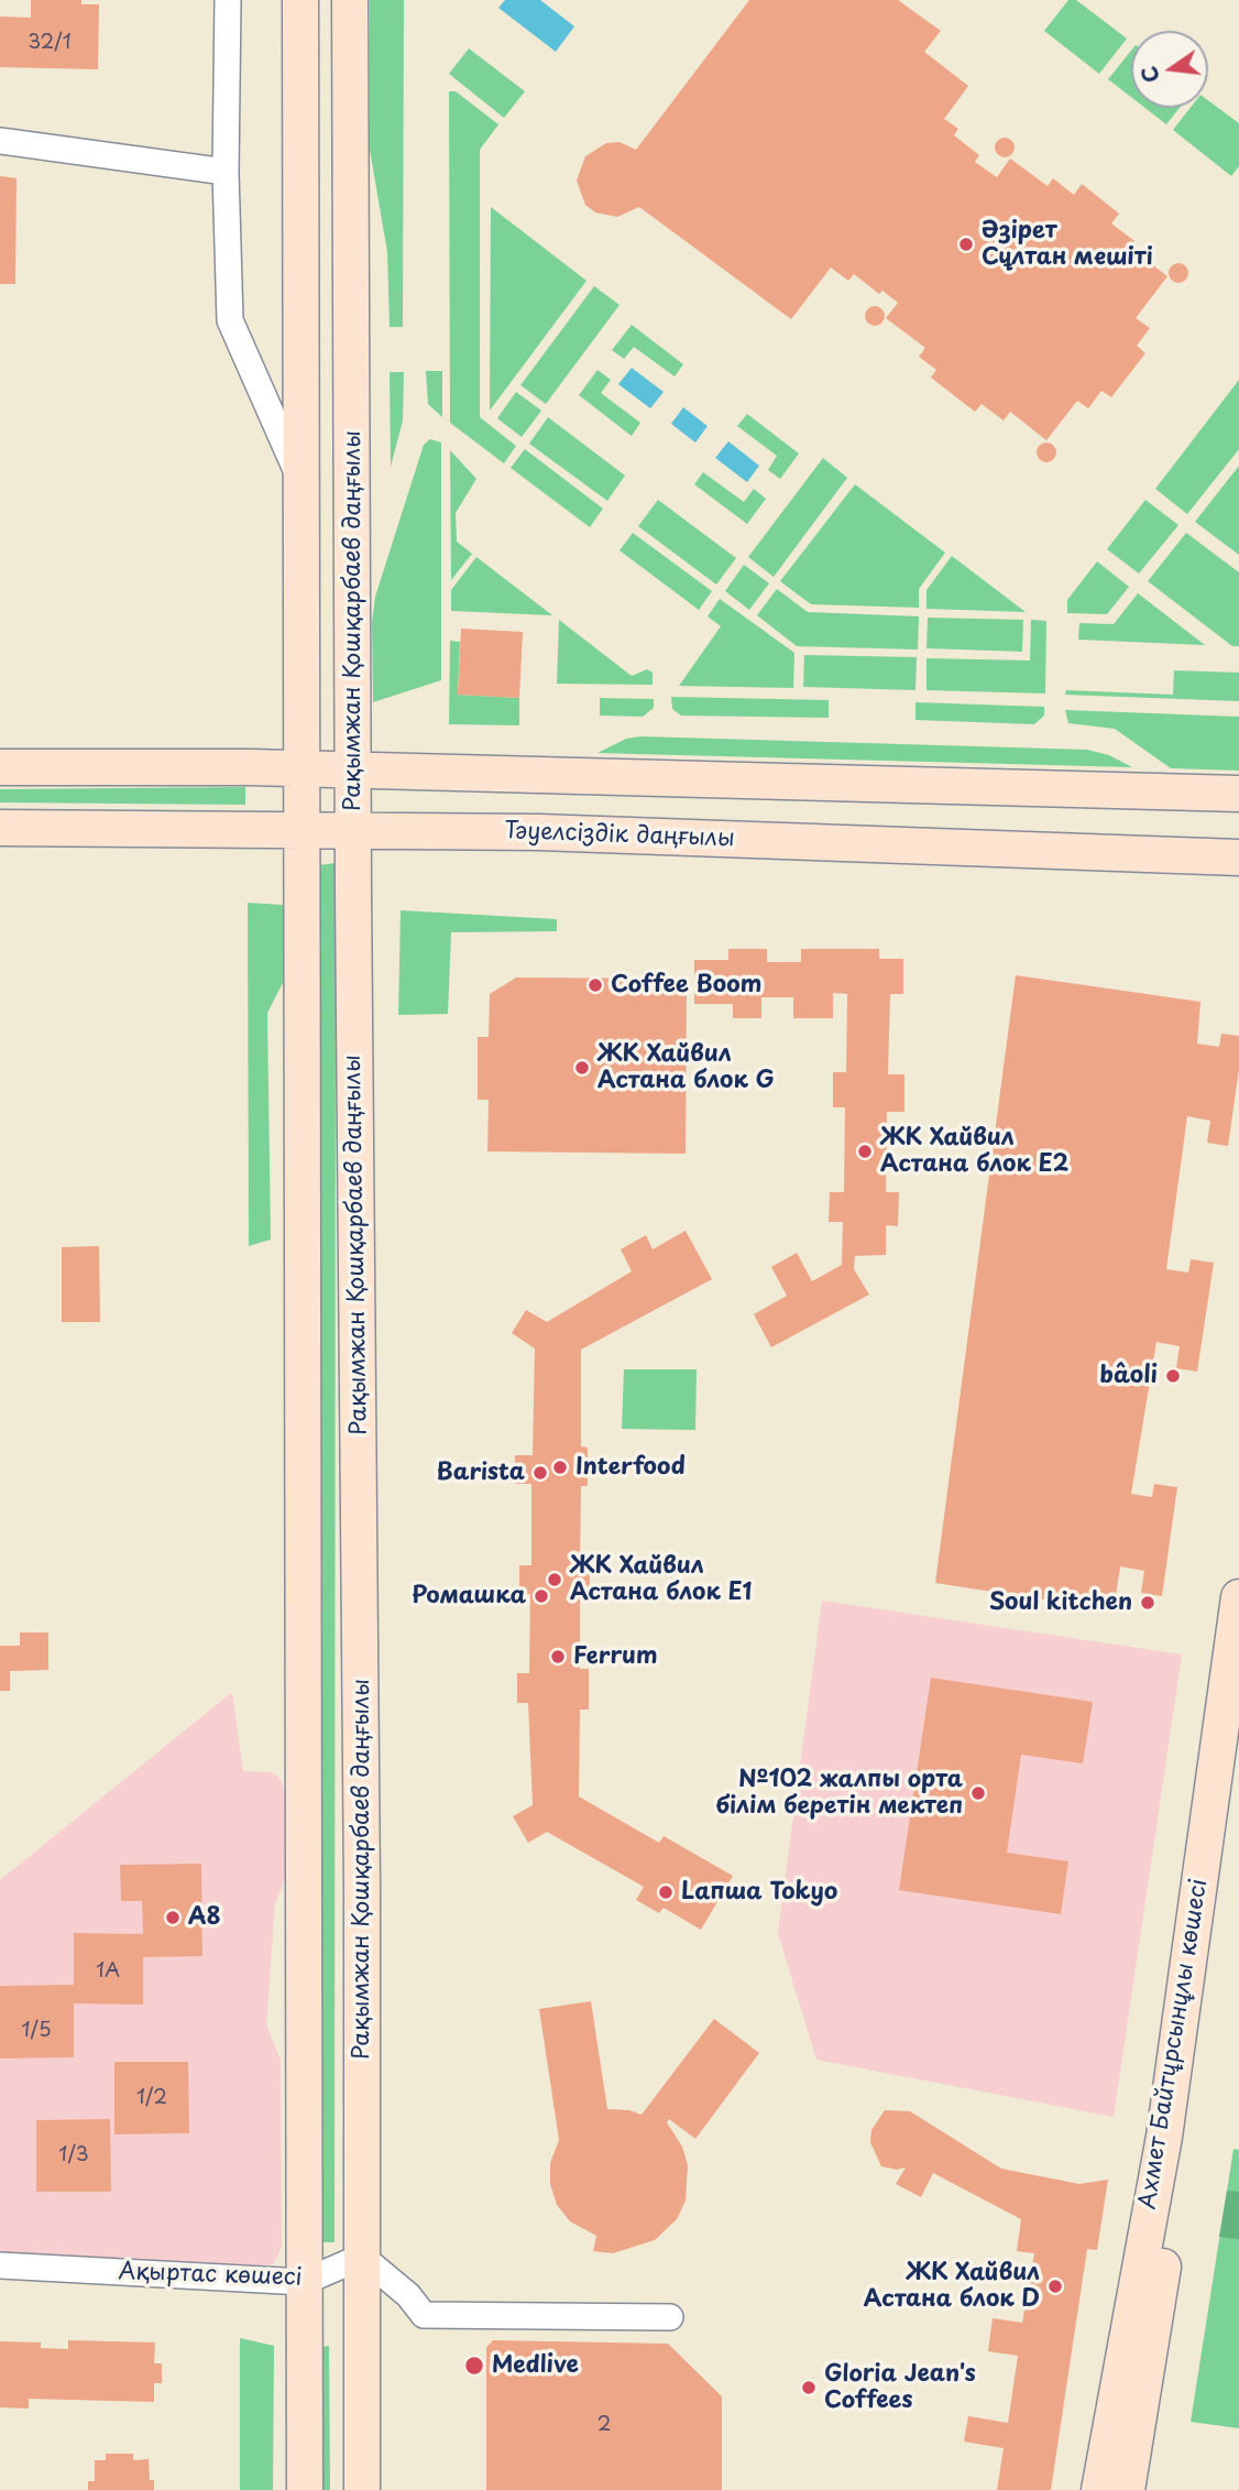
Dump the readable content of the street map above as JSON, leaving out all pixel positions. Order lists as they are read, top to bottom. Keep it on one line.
{"streets":{"main road":["Рақымжан Қошқарбаев даңғылы","Тәуелсіздік даңғылы","Ахмет Байтұрсынұлы көшесі"],"street":["Ақыртас көшесі"]},"crossings":[["Рақымжан Қошқарбаев даңғылы","Тәуелсіздік даңғылы"],["Рақымжан Қошқарбаев даңғылы","Ақыртас көшесі"]],"places":["Әзірет Сұлтан мешіті","Coffee Boom","ЖК Хайвил Астана блок G","ЖК Хайвил Астана блок E2","bâoli","Interfood","Barista","ЖК Хайвил Астана блок E1","Ромашка","Soul kitchen","Ferrum","№102 жалпы орта білім беретін мектеп","Lапша Tokyo","А8","ЖК Хайвил Астана блок D","Medlive","Gloria Jean's Coffees"],"house_numbers":["32/1","1А","1/5","1/2","1/3","2"],"north":"left"}
